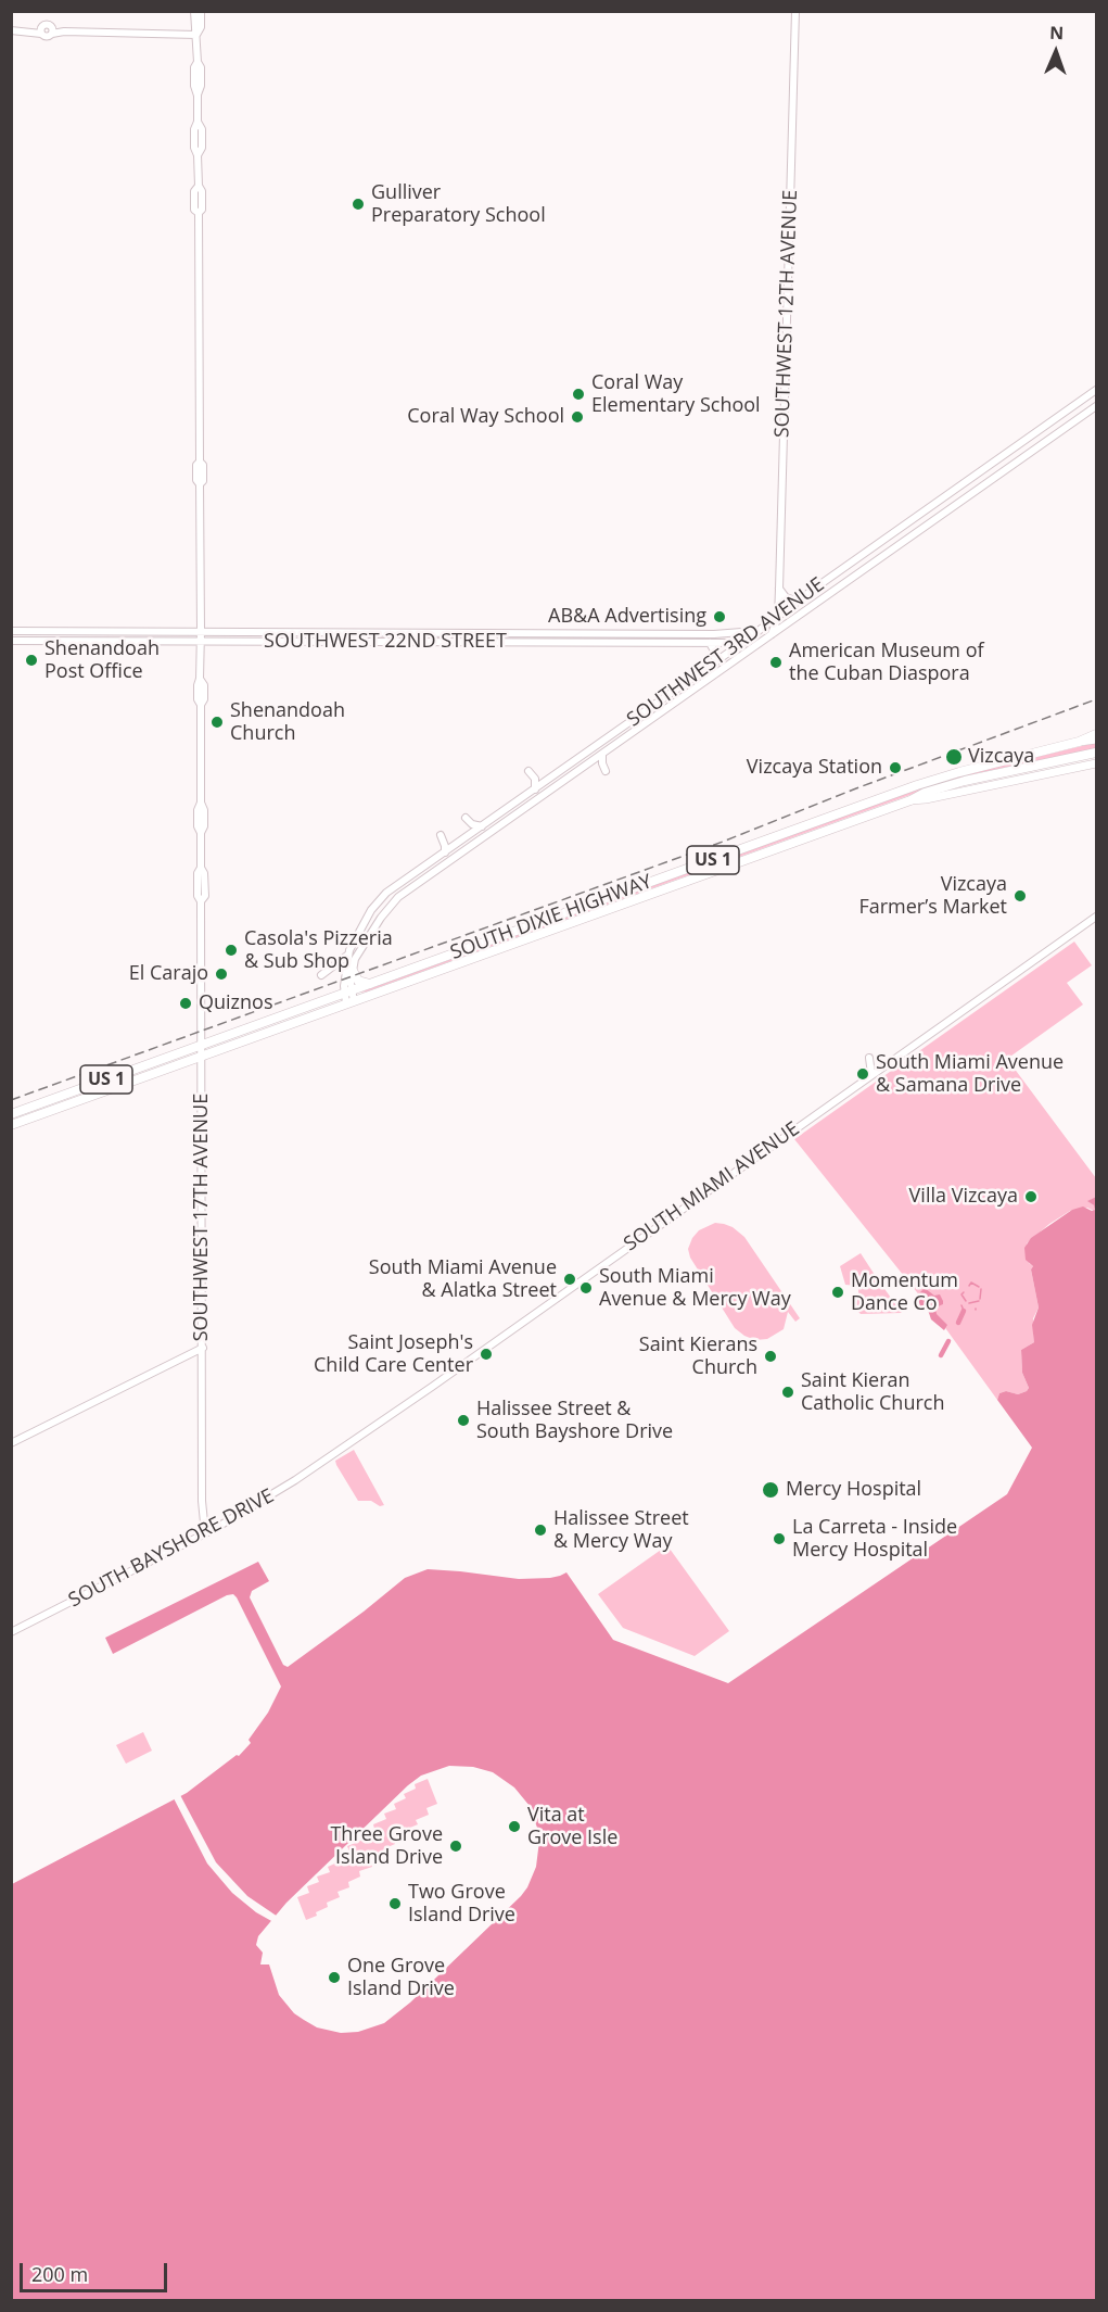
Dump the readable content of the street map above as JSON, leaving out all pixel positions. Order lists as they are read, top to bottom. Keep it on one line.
{"streets":{"highway":["US 1","SOUTH DIXIE HIGHWAY"],"main road":["SOUTHWEST 12TH AVENUE","SOUTHWEST 22ND STREET","SOUTHWEST 3RD AVENUE","SOUTH MIAMI AVENUE","SOUTHWEST 17TH AVENUE","SOUTH BAYSHORE DRIVE"]},"crossings":[["SOUTHWEST 12TH AVENUE","SOUTHWEST 3RD AVENUE"],["SOUTHWEST 22ND STREET","SOUTHWEST 3RD AVENUE"],["SOUTHWEST 22ND STREET","SOUTHWEST 17TH AVENUE"],["SOUTH DIXIE HIGHWAY","SOUTHWEST 17TH AVENUE"],["SOUTH MIAMI AVENUE","SOUTH BAYSHORE DRIVE"],["SOUTHWEST 17TH AVENUE","SOUTH BAYSHORE DRIVE"]],"places":["Gulliver Preparatory School","Coral Way Elementary School","Coral Way School","AB&A Advertising","Shenandoah Post Office","American Museum of the Cuban Diaspora","Shenandoah Church","Vizcaya","Vizcaya Station","Vizcaya Farmer’s Market","Casola's Pizzeria & Sub Shop","El Carajo","Quiznos","South Miami Avenue & Samana Drive","Villa Vizcaya","South Miami Avenue & Alatka Street","South Miami Avenue & Mercy Way","Momentum Dance Co","Saint Joseph's Child Care Center","Saint Kierans Church","Saint Kieran Catholic Church","Halissee Street & South Bayshore Drive","Mercy Hospital","Halissee Street & Mercy Way","La Carreta - Inside Mercy Hospital","Vita at Grove Isle","Three Grove Island Drive","Two Grove Island Drive","One Grove Island Drive"],"scale_bar":"200 m","north":"top"}
